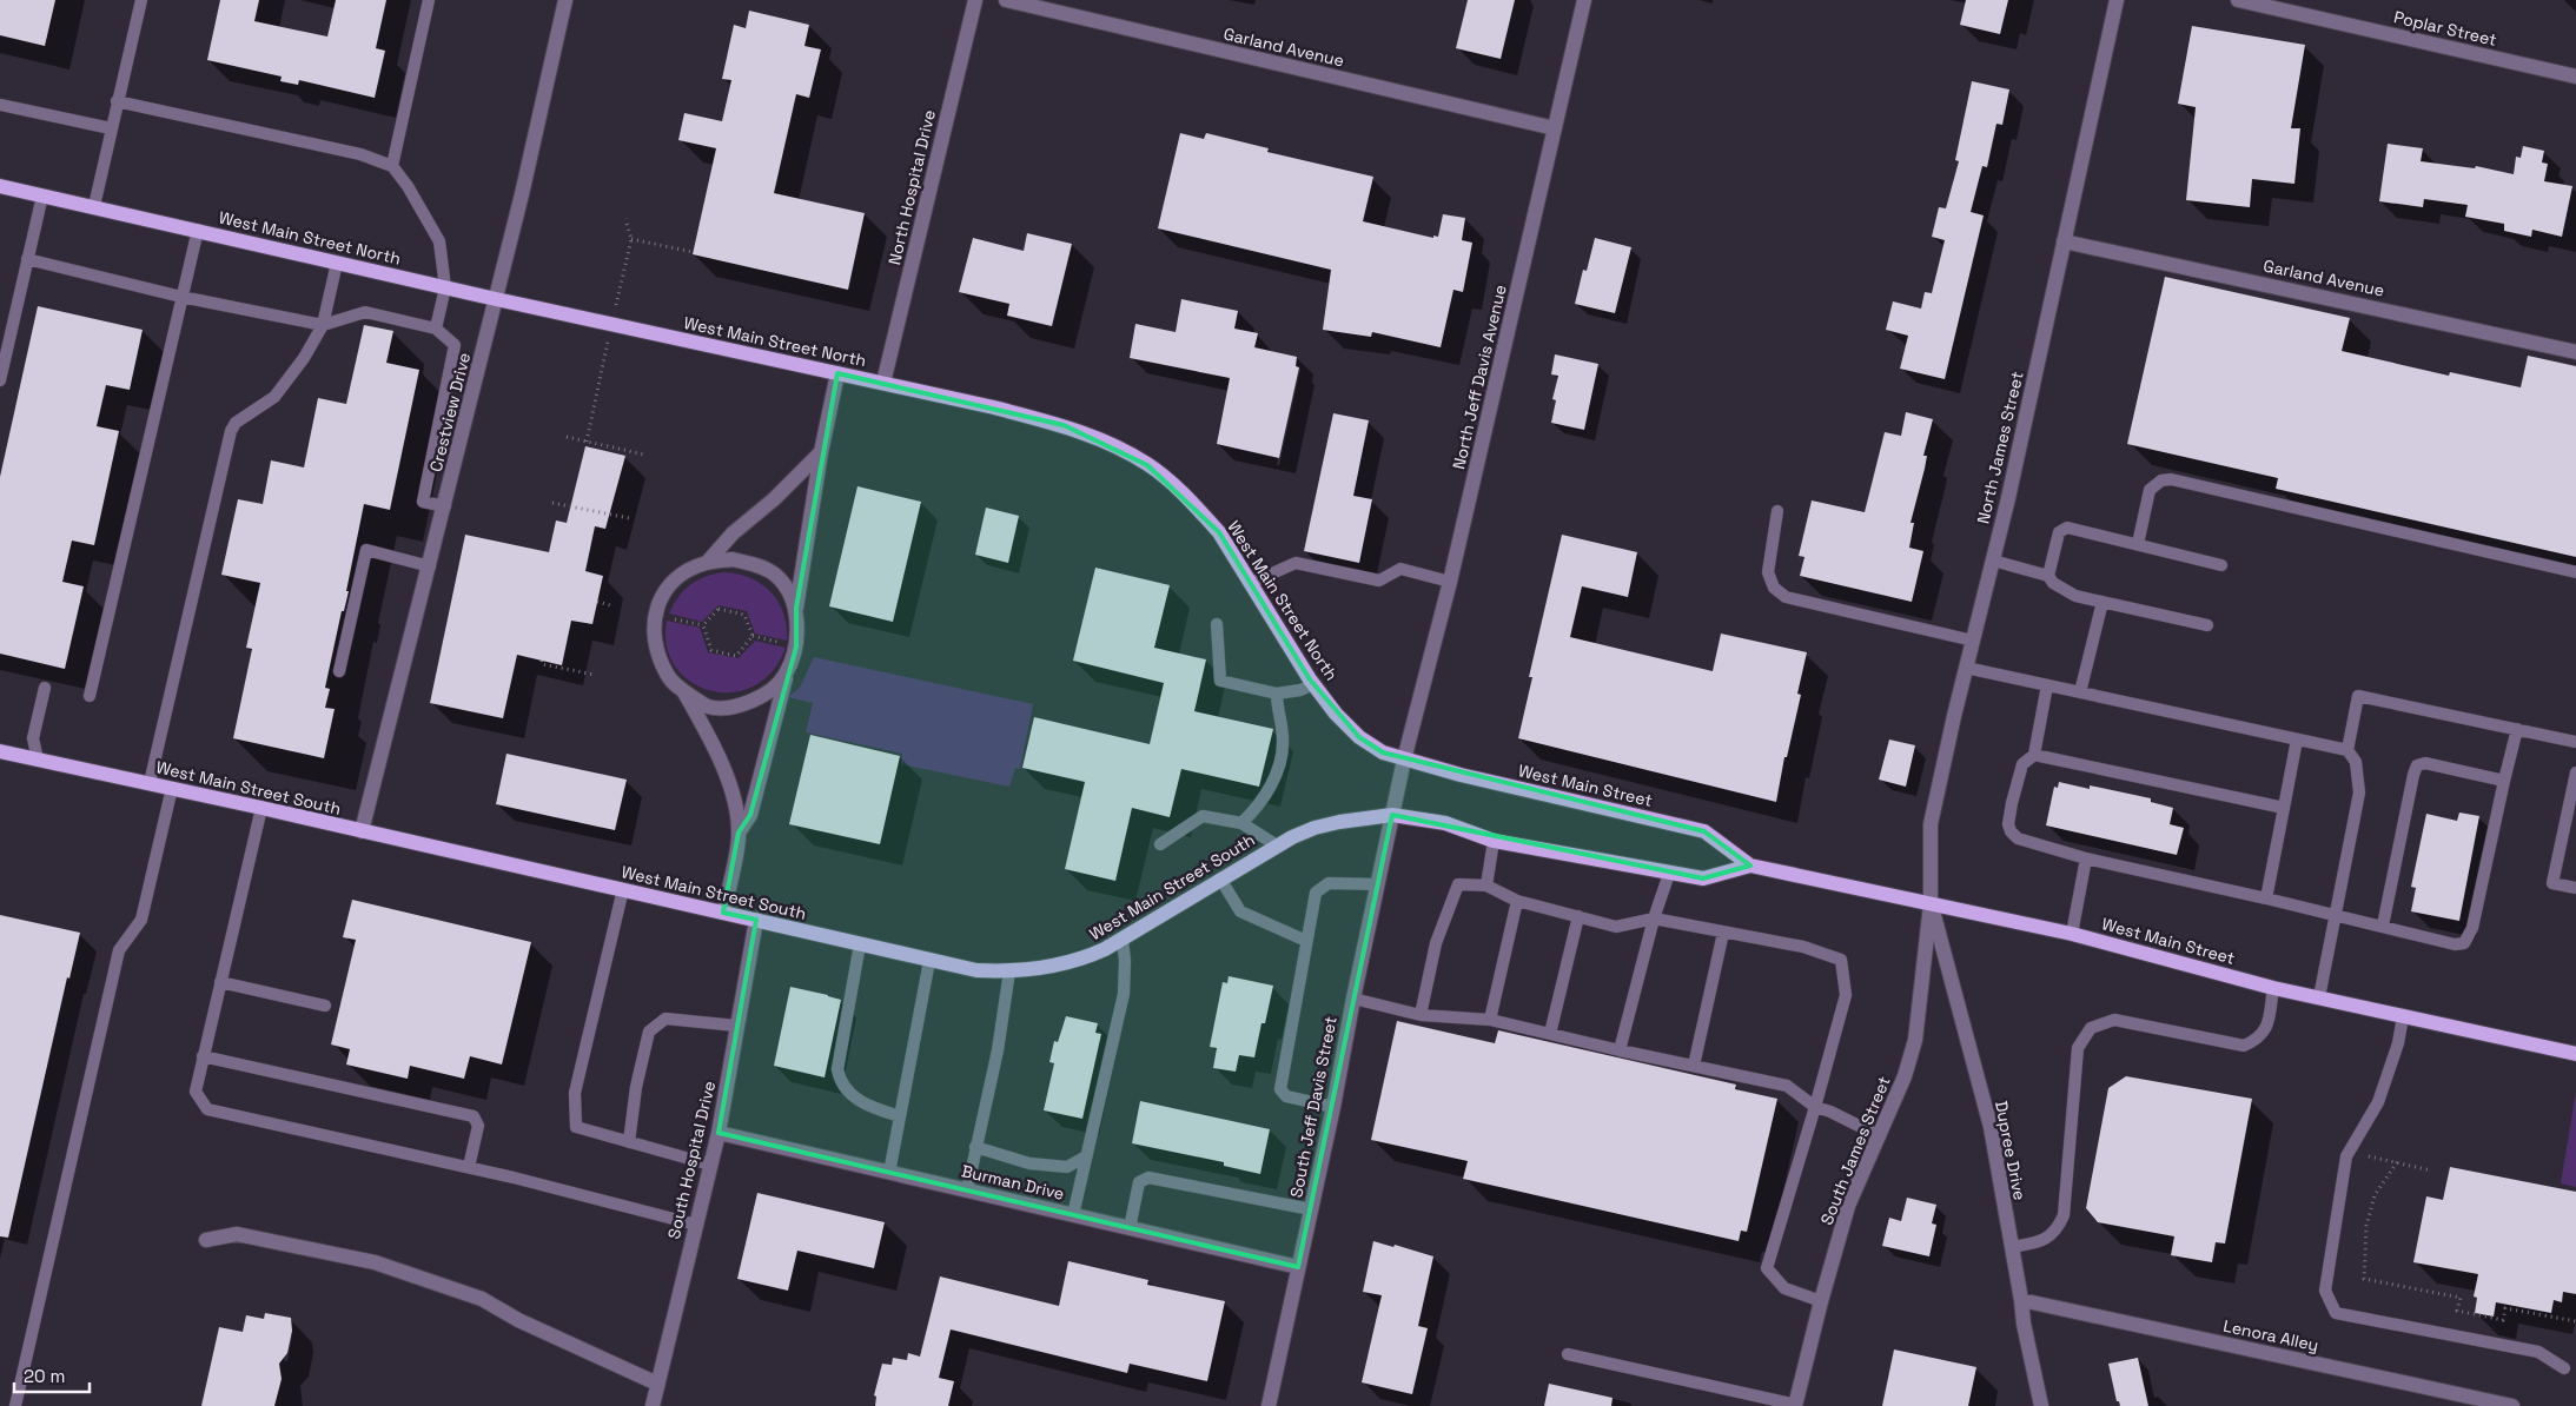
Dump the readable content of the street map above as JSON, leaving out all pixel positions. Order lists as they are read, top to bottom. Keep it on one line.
{"streets":{"main road":["West Main Street North","West Main Street","West Main Street South"],"street":["Poplar Street","Garland Avenue","North Hospital Drive","North Jeff Davis Avenue","Crestview Drive","North James Street","South Jeff Davis Street","South James Street","Dupree Drive","South Hospital Drive","Burman Drive","Lenora Alley"]},"crossings":[["Garland Avenue","North Jeff Davis Avenue"],["Garland Avenue","North James Street"],["North Hospital Drive","West Main Street North"],["West Main Street North","North Jeff Davis Avenue"],["West Main Street North","Crestview Drive"],["West Main Street North","West Main Street"],["North Jeff Davis Avenue","West Main Street"],["North Jeff Davis Avenue","West Main Street South"],["North Jeff Davis Avenue","South Jeff Davis Street"],["Crestview Drive","West Main Street South"],["North James Street","West Main Street"],["North James Street","South James Street"],["North James Street","Dupree Drive"],["West Main Street","West Main Street South"],["West Main Street","South Jeff Davis Street"],["West Main Street","South James Street"],["West Main Street","Dupree Drive"],["West Main Street South","South Jeff Davis Street"],["West Main Street South","South Hospital Drive"],["South Jeff Davis Street","Burman Drive"],["South James Street","Dupree Drive"],["Dupree Drive","Lenora Alley"],["South Hospital Drive","Burman Drive"]],"scale_bar":"20 m"}
